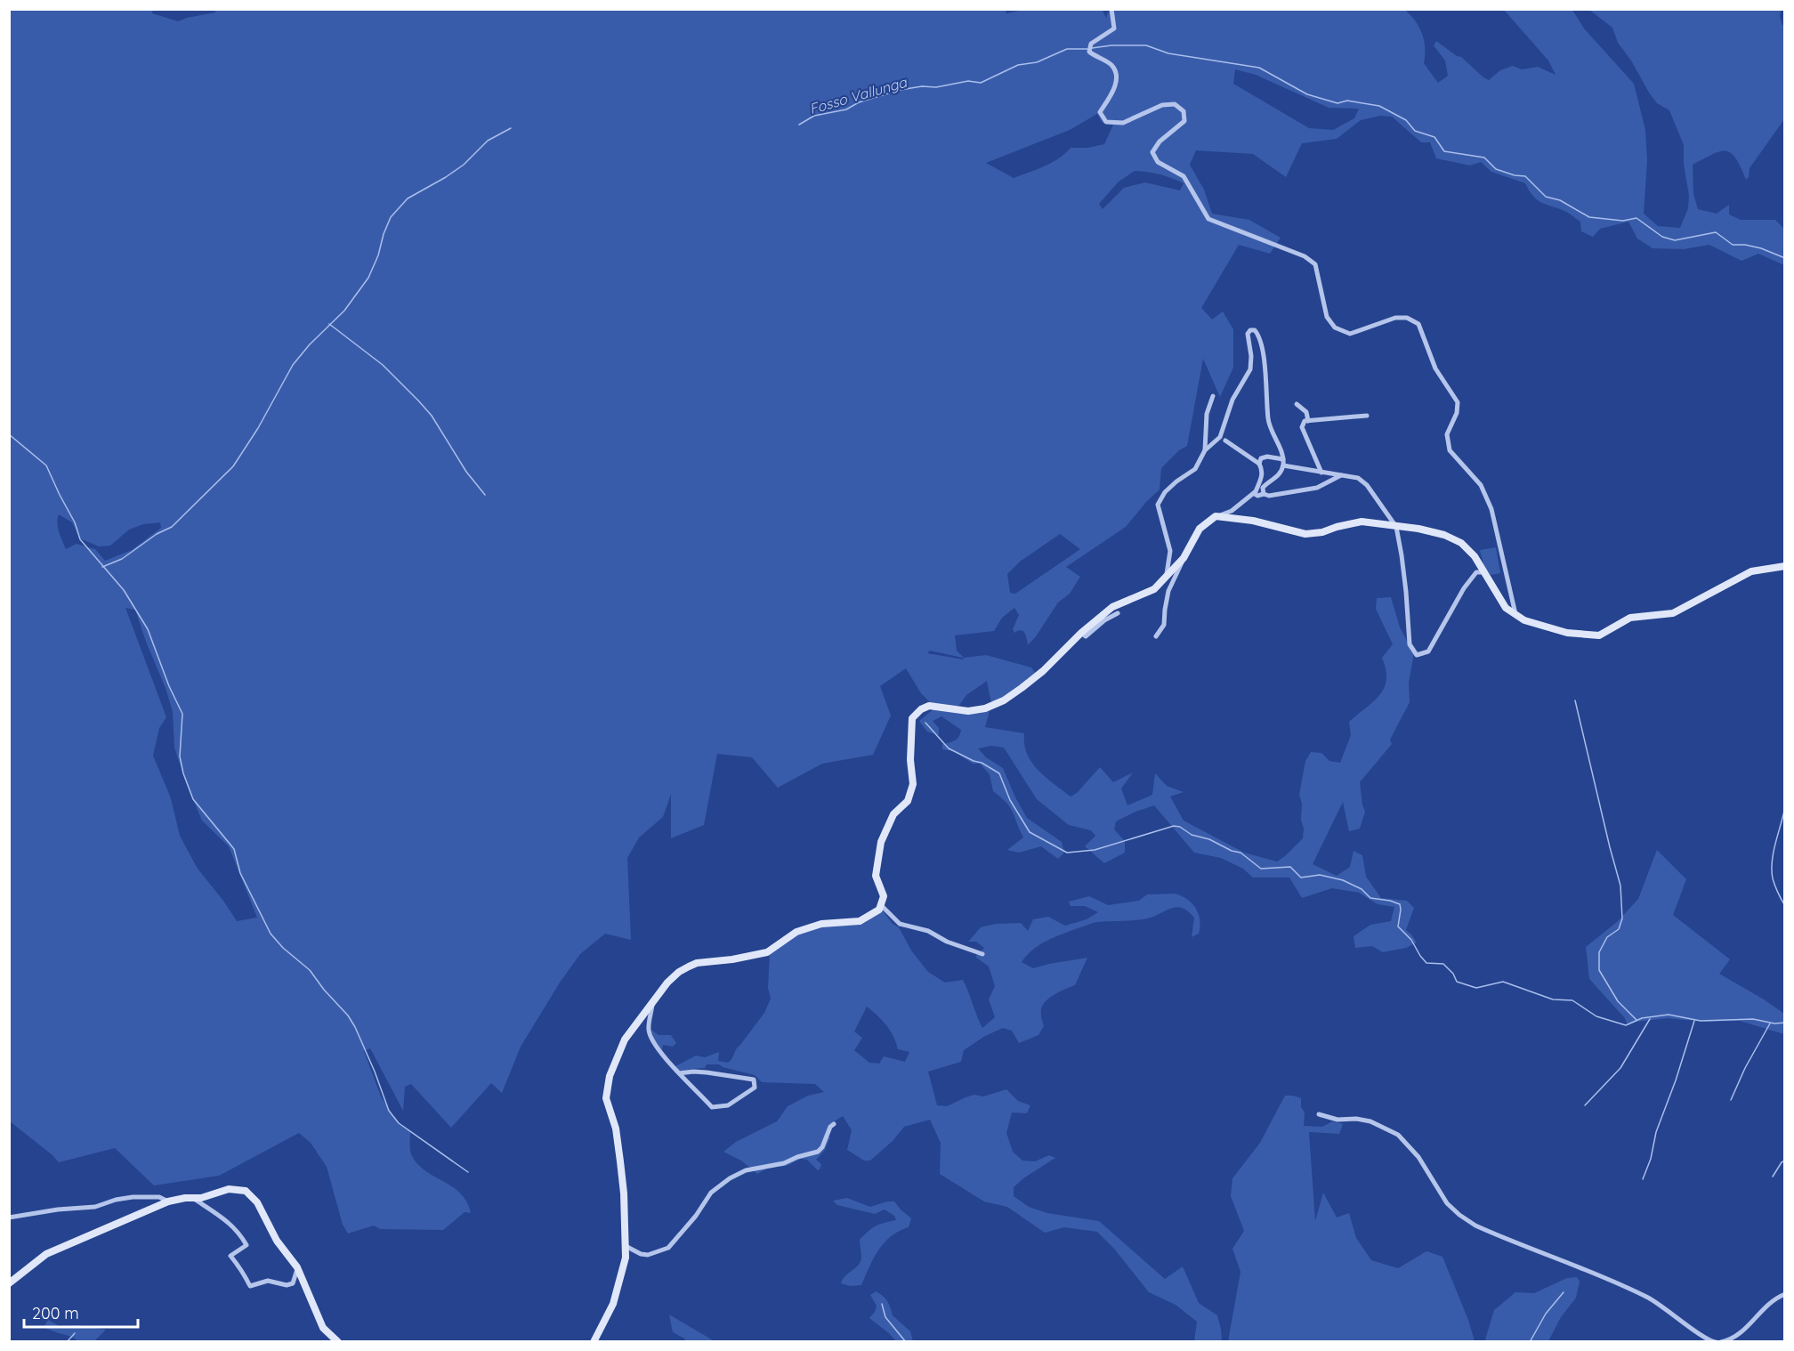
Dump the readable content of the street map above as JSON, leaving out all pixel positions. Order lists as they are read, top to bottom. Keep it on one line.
{"water":["Fosso Vallunga"],"scale_bar":"200 m"}
